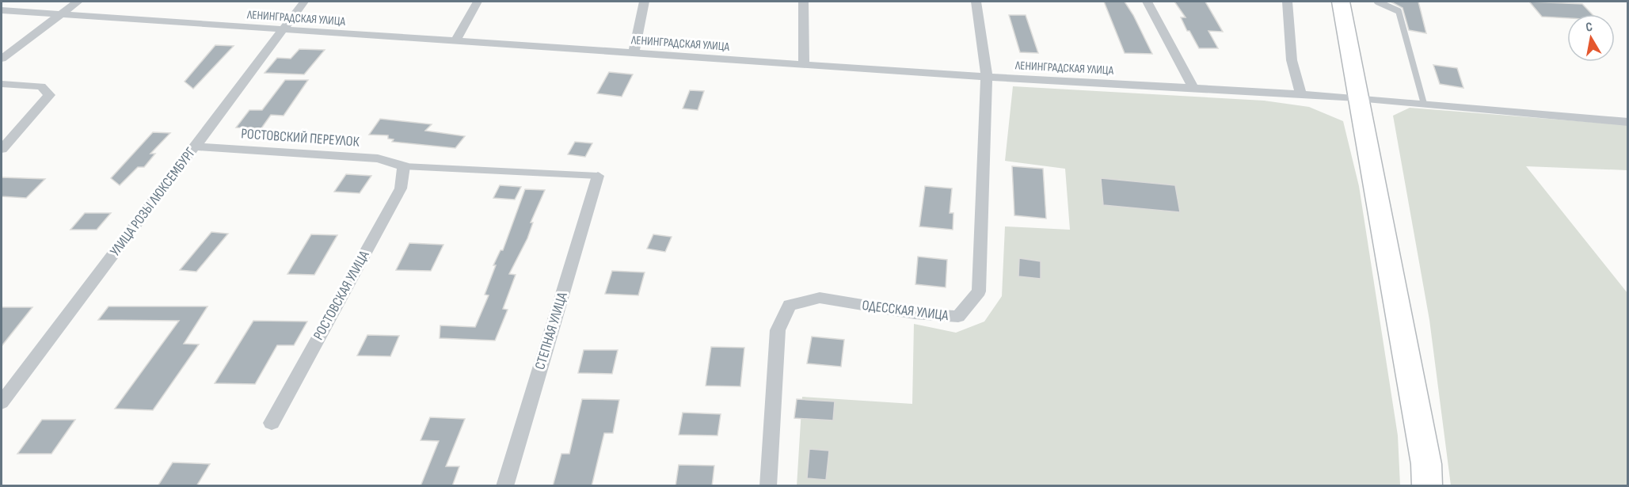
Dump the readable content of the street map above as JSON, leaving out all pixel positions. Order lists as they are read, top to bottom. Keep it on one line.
{"streets":{"street":["ЛЕНИНГРАДСКАЯ УЛИЦА","РОСТОВСКИЙ ПЕРЕУЛОК","УЛИЦА РОЗЫ ЛЮКСЕМБУРГ","РОСТОВСКАЯ УЛИЦА","ОДЕССКАЯ УЛИЦА","СТЕПНАЯ УЛИЦА"]},"crossings":[["ЛЕНИНГРАДСКАЯ УЛИЦА","УЛИЦА РОЗЫ ЛЮКСЕМБУРГ"],["ЛЕНИНГРАДСКАЯ УЛИЦА","ОДЕССКАЯ УЛИЦА"],["РОСТОВСКИЙ ПЕРЕУЛОК","УЛИЦА РОЗЫ ЛЮКСЕМБУРГ"],["РОСТОВСКИЙ ПЕРЕУЛОК","РОСТОВСКАЯ УЛИЦА"]],"north":"top"}
